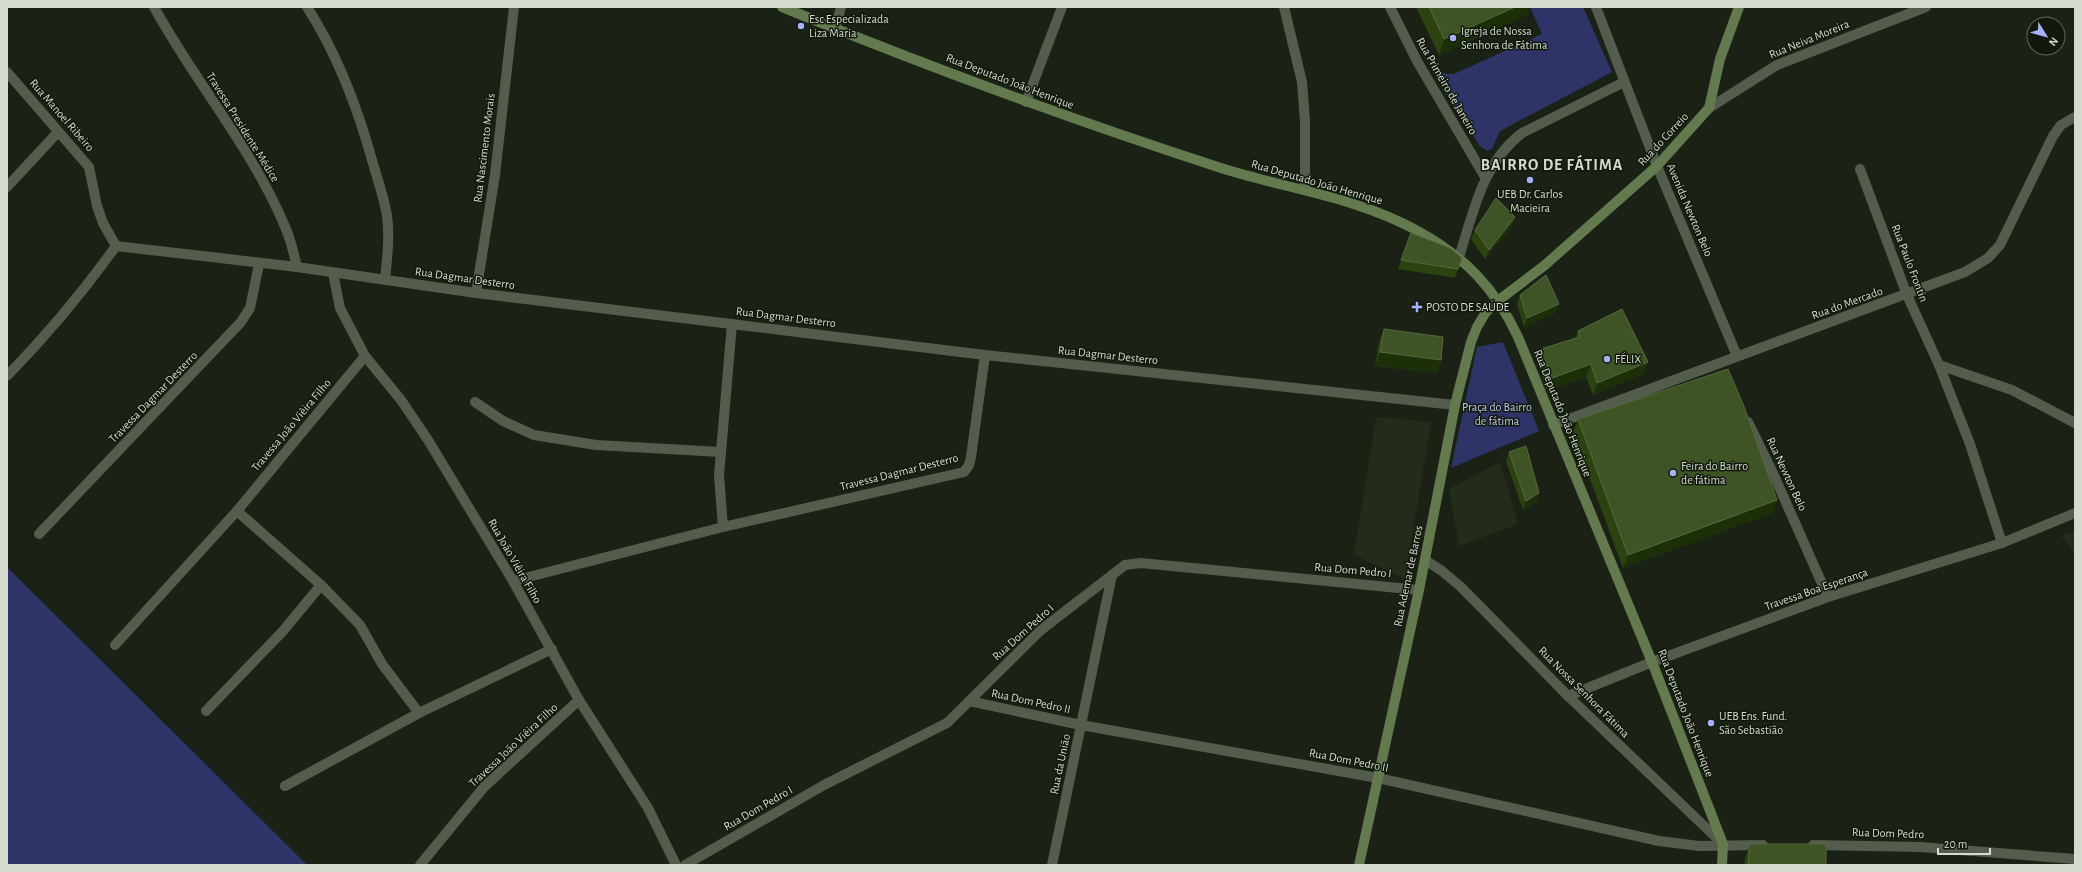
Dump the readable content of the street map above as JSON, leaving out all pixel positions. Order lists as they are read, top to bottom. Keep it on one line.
{"streets":{"main road":["Rua Deputado João Henrique","Rua do Correio","Rua Ademar de Barros"],"street":["Rua Neiva Moreira","Rua Primeiro de Janeiro","Rua Manoel Ribeiro","Travessa Presidente Médice","Rua Nascimento Morais","Avenida Newton Belo","Rua Paulo Frontin","Rua Dagmar Desterro","Rua do Mercado","Travessa Dagmar Desterro","Travessa João Viêira Filho","Rua Newton Belo","Rua João Viêira Filho","Rua Dom Pedro I","Travessa Boa Esperança","Rua Nossa Senhora Fátima","Rua Dom Pedro II","Rua da União","Rua Dom Pedro"]},"crossings":[["Rua Neiva Moreira","Rua do Correio"],["Rua Deputado João Henrique","Rua do Correio"],["Rua Deputado João Henrique","Rua do Mercado"],["Rua Deputado João Henrique","Rua Ademar de Barros"],["Rua Deputado João Henrique","Travessa Boa Esperança"],["Rua Deputado João Henrique","Rua Nossa Senhora Fátima"],["Rua Deputado João Henrique","Rua Dom Pedro II"],["Rua Manoel Ribeiro","Rua Dagmar Desterro"],["Travessa Presidente Médice","Rua Dagmar Desterro"],["Rua do Correio","Avenida Newton Belo"],["Rua do Correio","Rua Ademar de Barros"],["Rua Nascimento Morais","Rua Dagmar Desterro"],["Avenida Newton Belo","Rua do Mercado"],["Rua Paulo Frontin","Rua do Mercado"],["Rua Paulo Frontin","Travessa Boa Esperança"],["Rua Dagmar Desterro","Travessa Dagmar Desterro"],["Rua Dagmar Desterro","Rua João Viêira Filho"],["Rua Dagmar Desterro","Rua Ademar de Barros"],["Travessa Dagmar Desterro","Rua João Viêira Filho"],["Travessa João Viêira Filho","Rua João Viêira Filho"],["Rua Newton Belo","Travessa Boa Esperança"],["Rua Dom Pedro I","Rua Ademar de Barros"],["Rua Dom Pedro I","Rua Dom Pedro II"],["Rua Dom Pedro I","Rua da União"],["Rua Ademar de Barros","Rua Nossa Senhora Fátima"],["Rua Ademar de Barros","Rua Dom Pedro II"],["Travessa Boa Esperança","Rua Nossa Senhora Fátima"],["Rua Nossa Senhora Fátima","Rua Dom Pedro II"],["Rua Dom Pedro II","Rua da União"]],"districts":["BAIRRO DE FÁTIMA"],"parks":["Praça do Bairro de fátima"],"places":{"other":["Esc Especializada Liza Maria","Igreja de Nossa Senhora de Fátima","UEB Dr. Carlos Macieira","FÉLIX","Feira do Bairro de fátima","UEB Ens. Fund. São Sebastião"],"health":["POSTO DE SAÚDE"]},"scale_bar":"20 m","north":"bottom right"}
